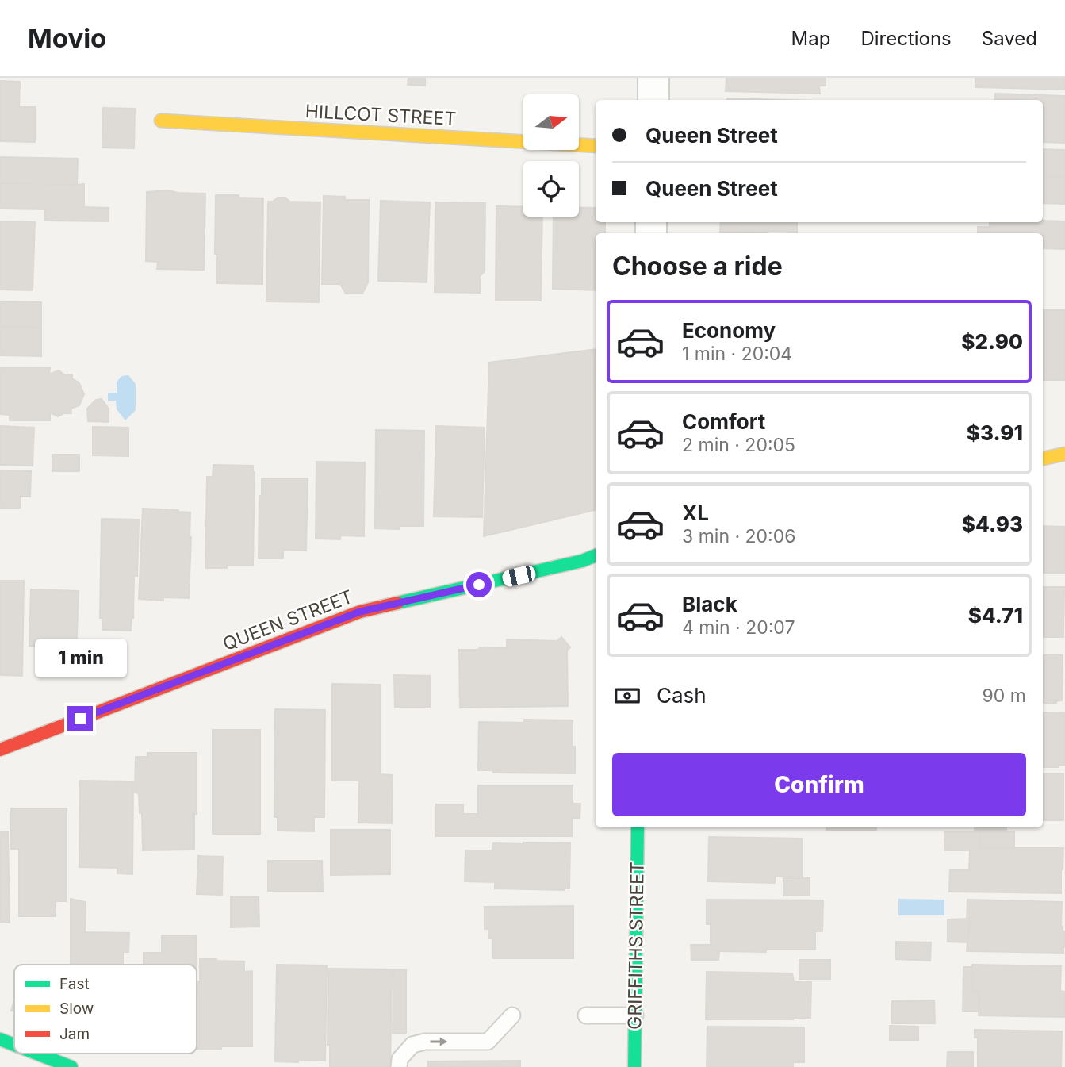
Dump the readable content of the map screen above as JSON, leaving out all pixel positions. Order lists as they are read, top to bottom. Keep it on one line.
{"streets":{"main road":["HILLCOT STREET","QUEEN STREET","GRIFFITHS STREET"]},"legend":["Fast","Slow","Jam"],"north":"right","page":{"header":"Movio","nav":["Map","Directions","Saved"],"banner":["Queen Street","Queen Street"],"heading":"Choose a ride","list":[{"name":"Economy","note":"1 min · 20:04","value":"$2.90"},{"name":"Comfort","note":"2 min · 20:05","value":"$3.91"},{"name":"XL","note":"3 min · 20:06","value":"$4.93"},{"name":"Black","note":"4 min · 20:07","value":"$4.71"}],"bubble":"1 min","pay":["Cash","90 m"],"buttons":"Confirm"}}
